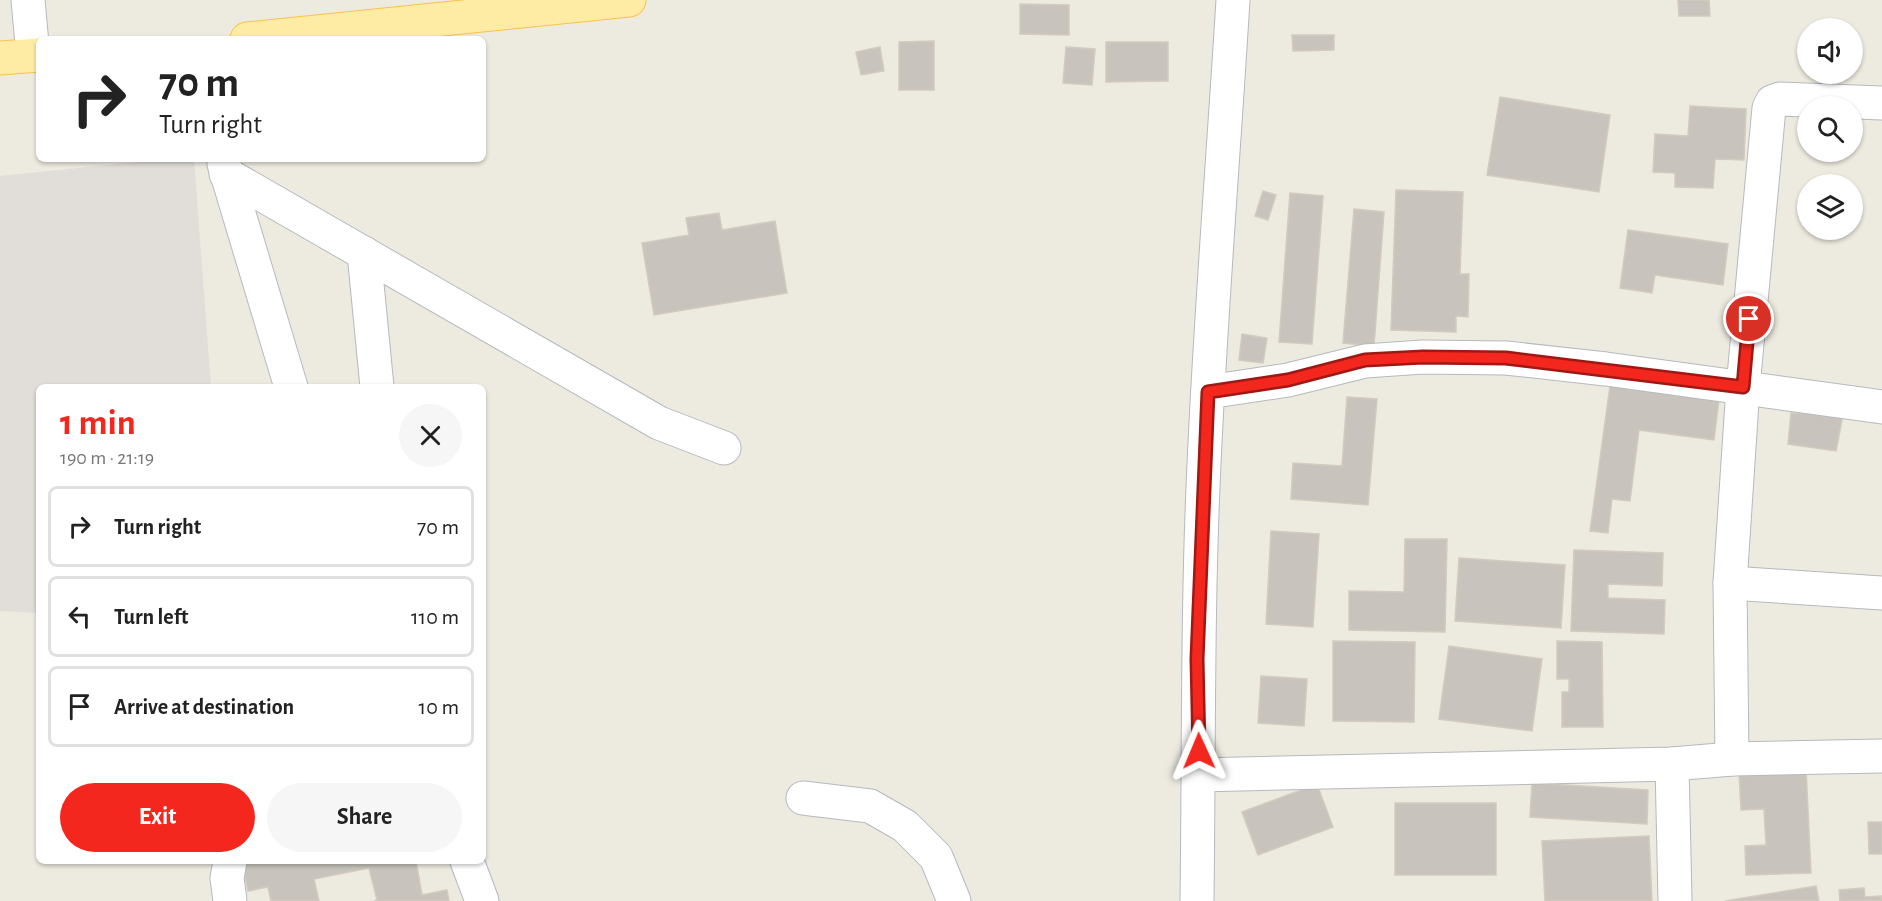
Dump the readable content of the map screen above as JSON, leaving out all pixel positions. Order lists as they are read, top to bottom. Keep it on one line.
{"page":{"turn":["70 m","Turn right"],"heading":["1 min","190 m · 21:19"],"list":[{"name":"Turn right","value":"70 m"},{"name":"Turn left","value":"110 m"},{"name":"Arrive at destination","value":"10 m"}],"buttons":["Exit","Share"]}}
